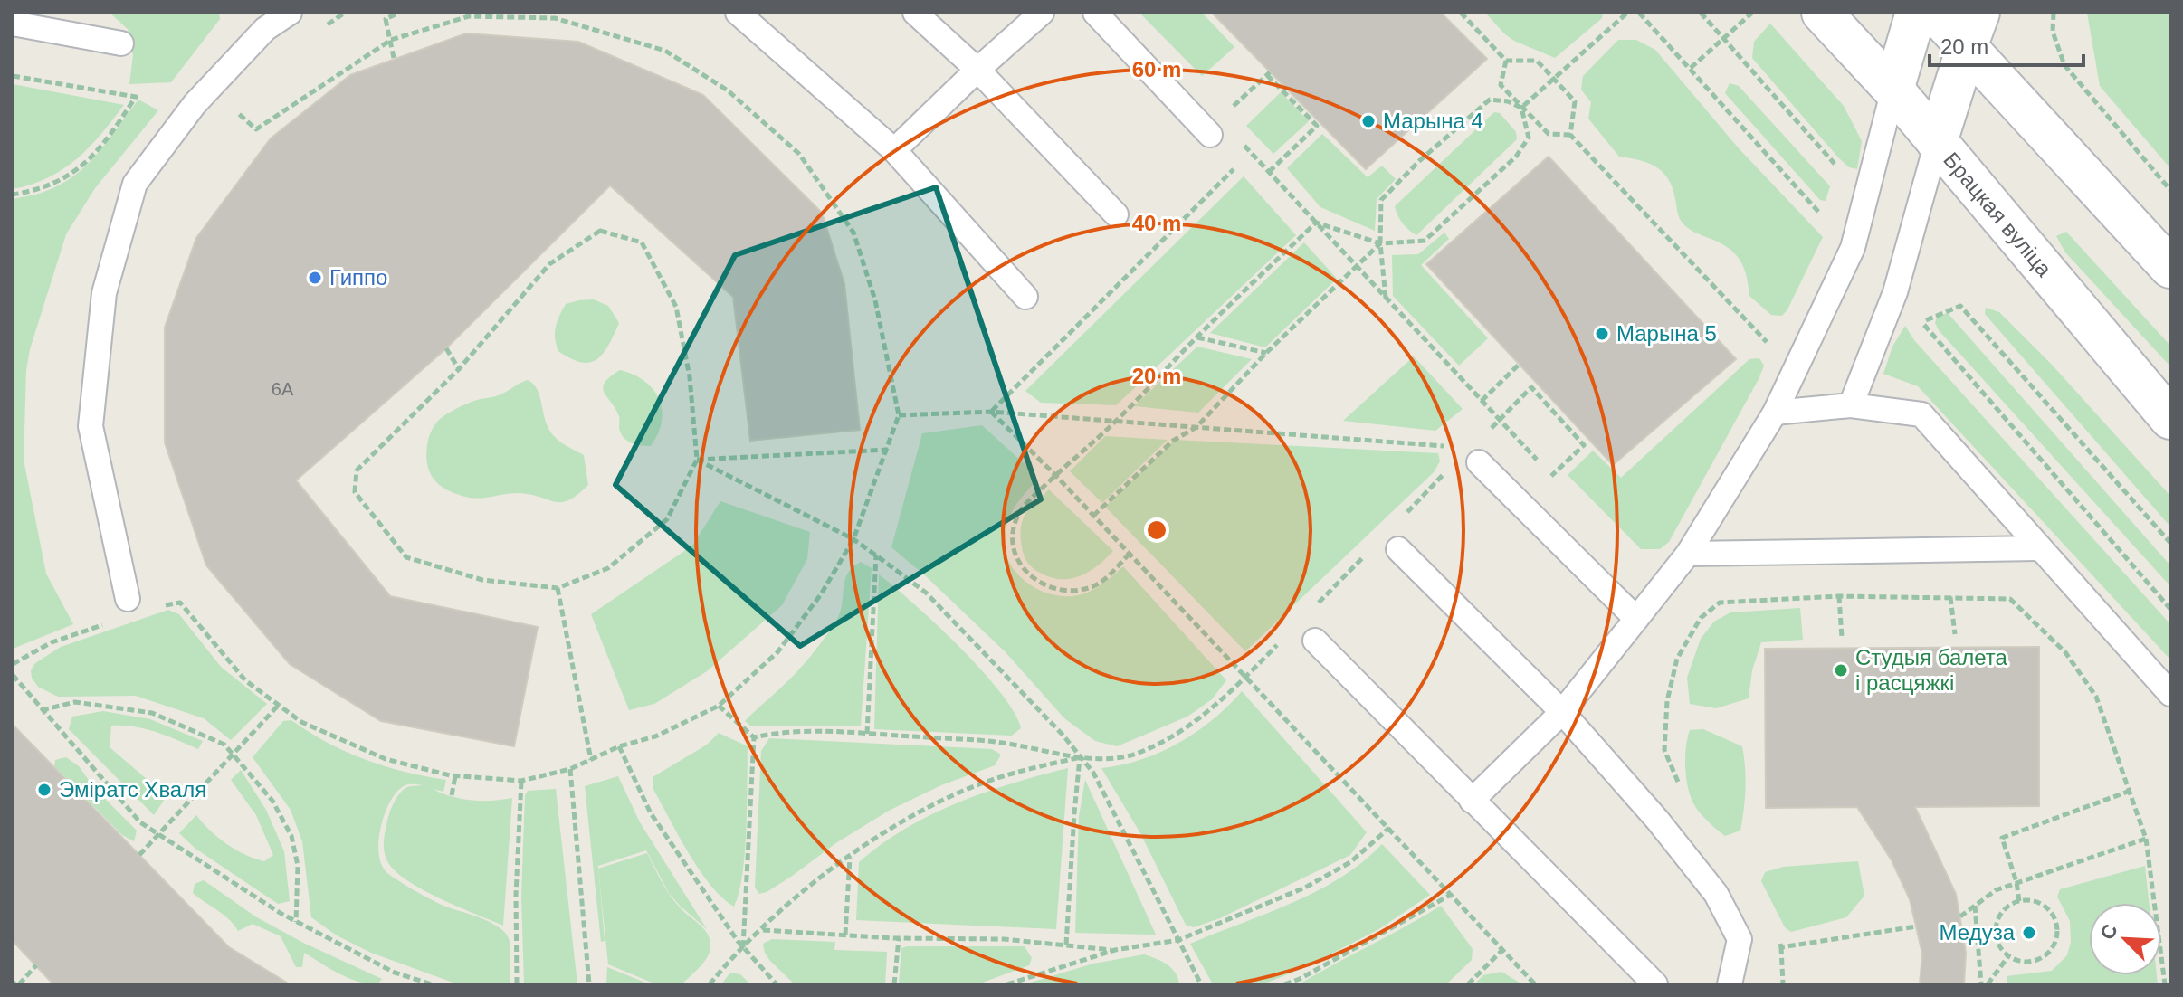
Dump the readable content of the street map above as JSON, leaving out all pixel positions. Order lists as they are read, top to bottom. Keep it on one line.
{"streets":{"street":["Брацкая вуліца"]},"places":["Марына 4","Гиппо","Марына 5","Студыя балета і расцяжкі","Эміратс Хваля","Медуза"],"house_numbers":["6А"],"scale_bar":"20 m","north":"top left","rings":["60 m","40 m","20 m"]}
